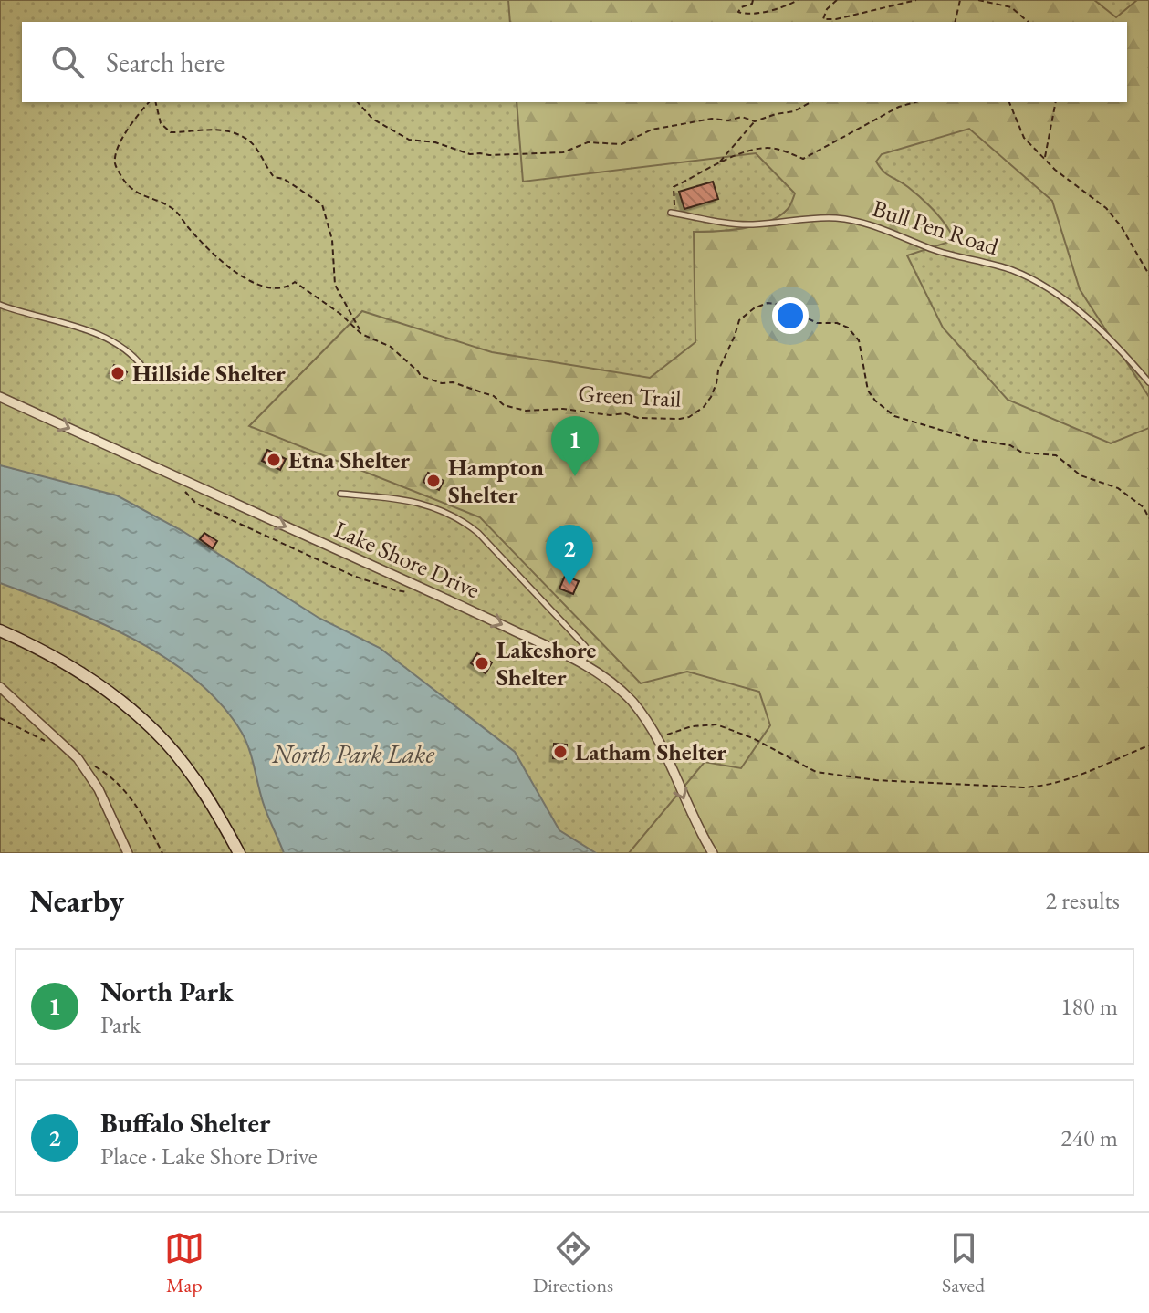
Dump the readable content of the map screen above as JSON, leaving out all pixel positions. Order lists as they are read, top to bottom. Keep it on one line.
{"streets":{"street":["Lake Shore Drive"],"lane":["Bull Pen Road"],"path":["Green Trail"]},"one_way":["Lake Shore Drive"],"water":["North Park Lake"],"places":["Hillside Shelter","Etna Shelter","Hampton Shelter","Lakeshore Shelter","Latham Shelter"],"page":{"search":"Search here","pins":["1","2"],"heading":["Nearby","2 results"],"list":[{"mark":"1","name":"North Park","note":"Park","value":"180 m"},{"mark":"2","name":"Buffalo Shelter","note":"Place · Lake Shore Drive","value":"240 m"}],"nav":["Map","Directions","Saved"]}}
